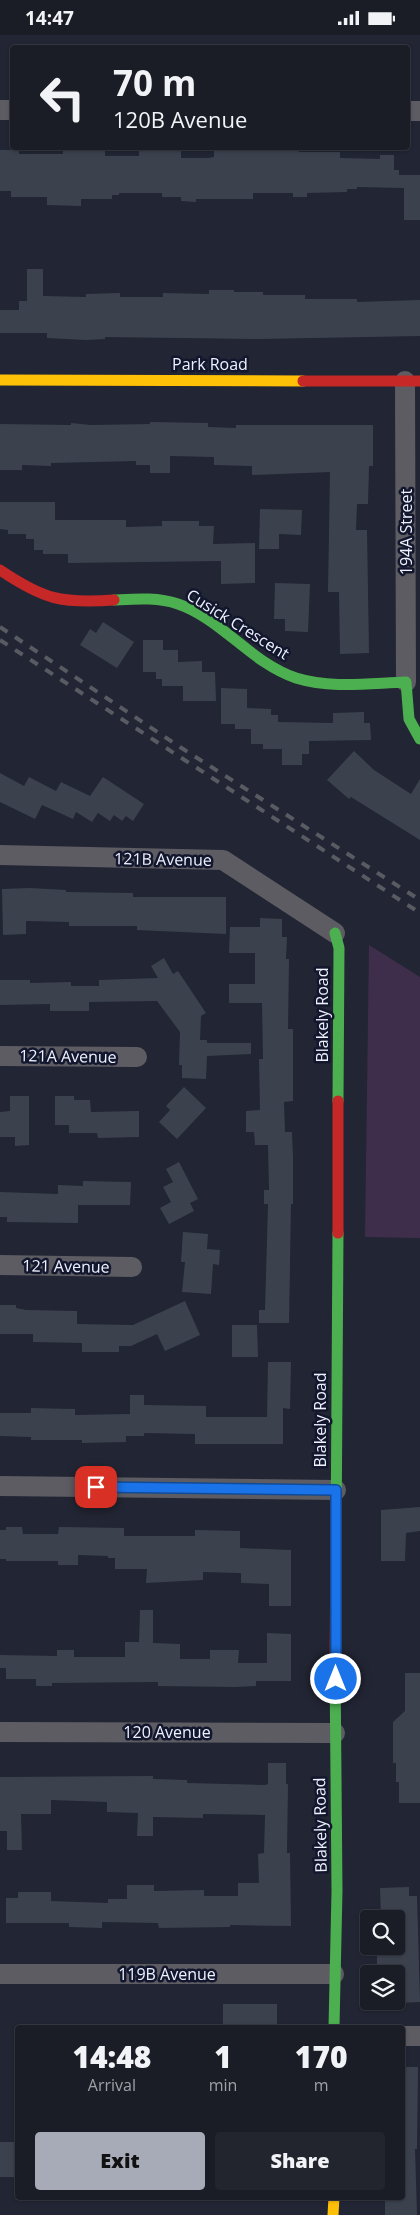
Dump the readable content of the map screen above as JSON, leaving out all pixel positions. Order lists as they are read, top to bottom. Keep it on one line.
{"streets":{"street":["Park Road","194A Street","Cusick Crescent","121B Avenue","Blakely Road","121A Avenue","121 Avenue","120 Avenue","119B Avenue"]},"crossings":[["Park Road","194A Street"],["194A Street","Cusick Crescent"],["121B Avenue","Blakely Road"],["Blakely Road","120 Avenue"],["Blakely Road","119B Avenue"]],"page":{"status":"14:47","turn":["70 m","120B Avenue"],"eta":["14:48","Arrival","1","min","170","m"],"buttons":["Exit","Share"]}}
